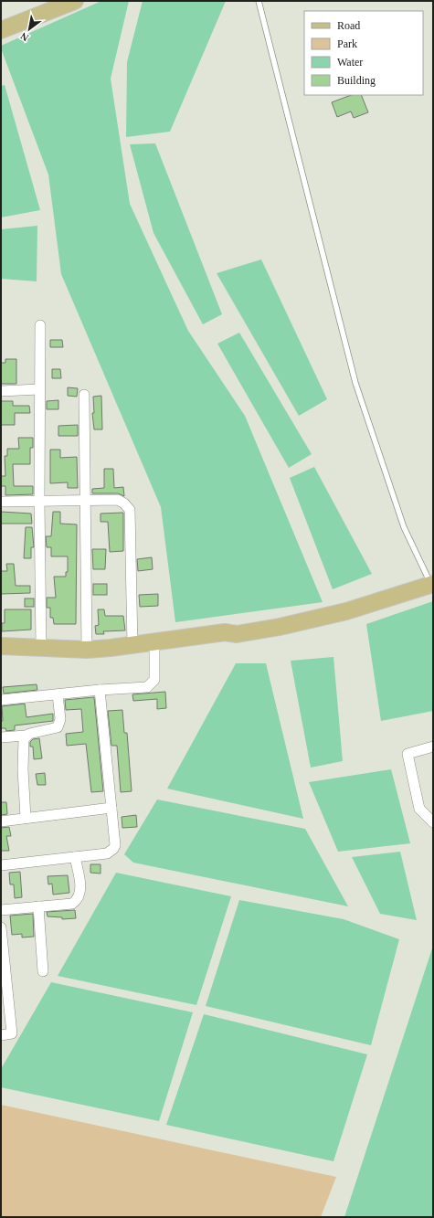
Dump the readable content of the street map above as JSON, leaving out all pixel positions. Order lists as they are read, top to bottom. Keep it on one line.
{"legend":["Road","Park","Water","Building"],"north":"bottom left"}
